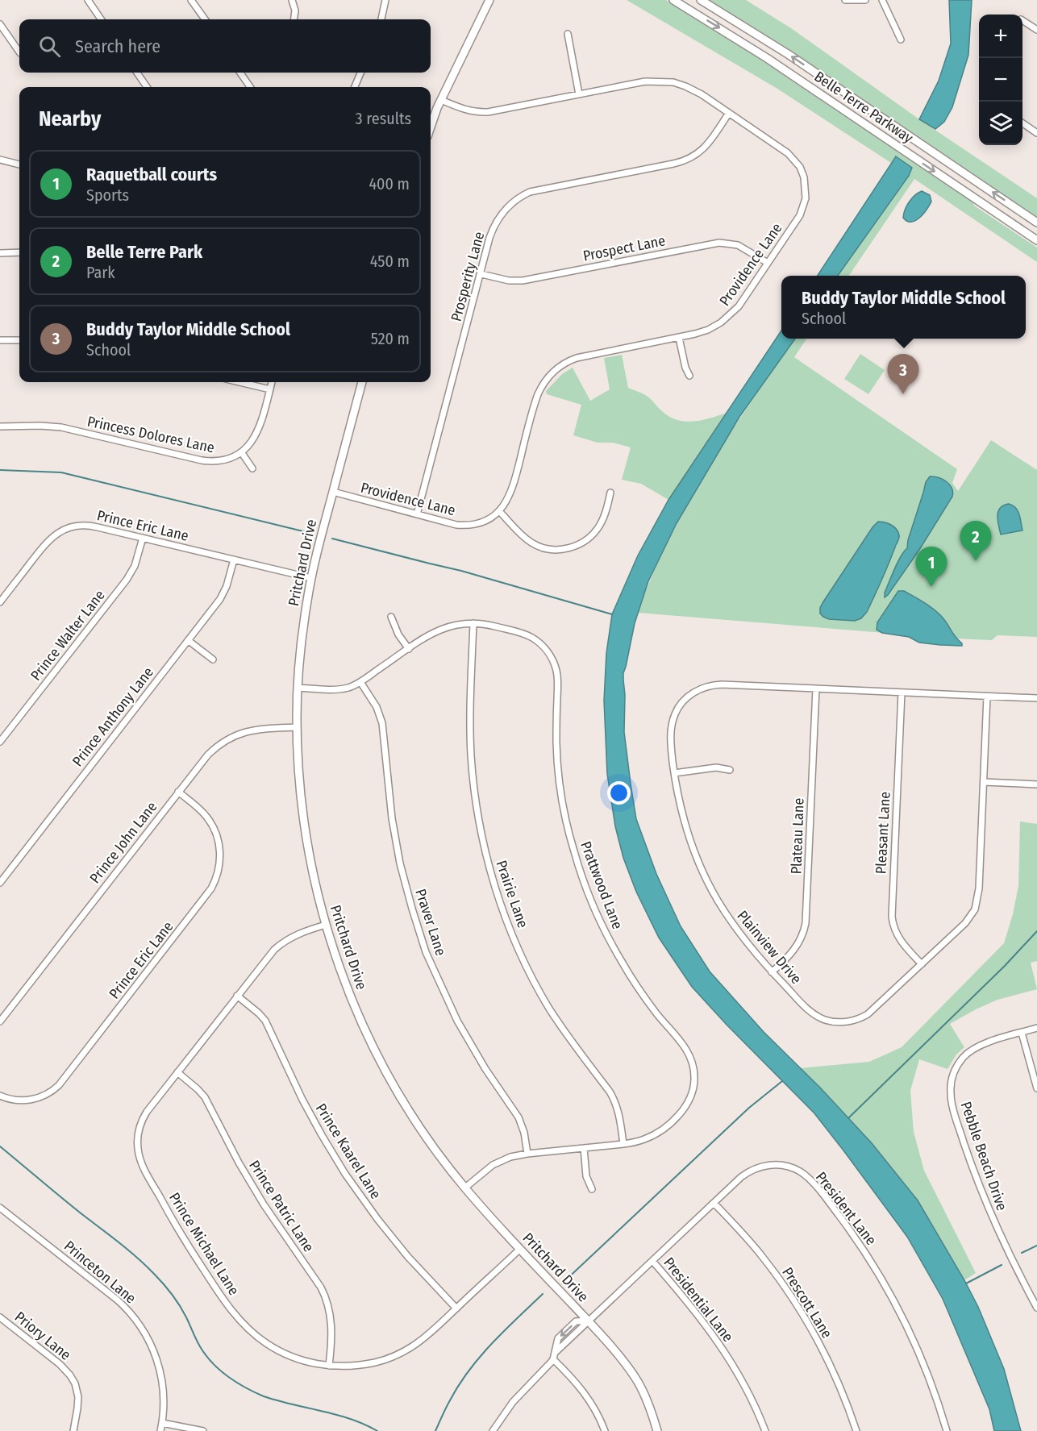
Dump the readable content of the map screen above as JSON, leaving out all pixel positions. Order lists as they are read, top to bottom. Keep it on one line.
{"streets":{"street":["Belle Terre Parkway","Prospect Lane","Providence Lane","Prosperity Lane","Princess Dolores Lane","Prince Eric Lane","Pritchard Drive","Prince Walter Lane","Prince Anthony Lane","Pleasant Lane","Plateau Lane","Prince John Lane","Prattwood Lane","Prairie Lane","Praver Lane","Plainview Drive","Prince Kaarel Lane","Pebble Beach Drive","Prince Patric Lane","President Lane","Prince Michael Lane","Princeton Lane","Presidential Lane","Prescott Lane","Priory Lane"]},"crossings":[["Prospect Lane","Providence Lane"],["Prospect Lane","Prosperity Lane"],["Providence Lane","Prosperity Lane"],["Providence Lane","Pritchard Drive"],["Prince Eric Lane","Pritchard Drive"],["Prince Eric Lane","Prince Walter Lane"],["Prince Eric Lane","Prince Anthony Lane"],["Prince Eric Lane","Prince John Lane"],["Pritchard Drive","Prince John Lane"],["Pritchard Drive","Prattwood Lane"],["Pritchard Drive","President Lane"],["Pritchard Drive","Prince Michael Lane"],["Pleasant Lane","Plainview Drive"],["Plateau Lane","Plainview Drive"],["Prattwood Lane","Prairie Lane"],["Prattwood Lane","Praver Lane"],["Prince Kaarel Lane","Prince Michael Lane"],["Prince Patric Lane","Prince Michael Lane"],["President Lane","Presidential Lane"],["President Lane","Prescott Lane"]],"page":{"map_buttons":["+","−"],"search":"Search here","heading":["Nearby","3 results"],"list":[{"mark":"1","name":"Raquetball courts","note":"Sports","value":"400 m"},{"mark":"2","name":"Belle Terre Park","note":"Park","value":"450 m"},{"mark":"3","name":"Buddy Taylor Middle School","note":"School","value":"520 m"}],"popup":["Buddy Taylor Middle School","School"],"pins":["3","2","1"]}}
